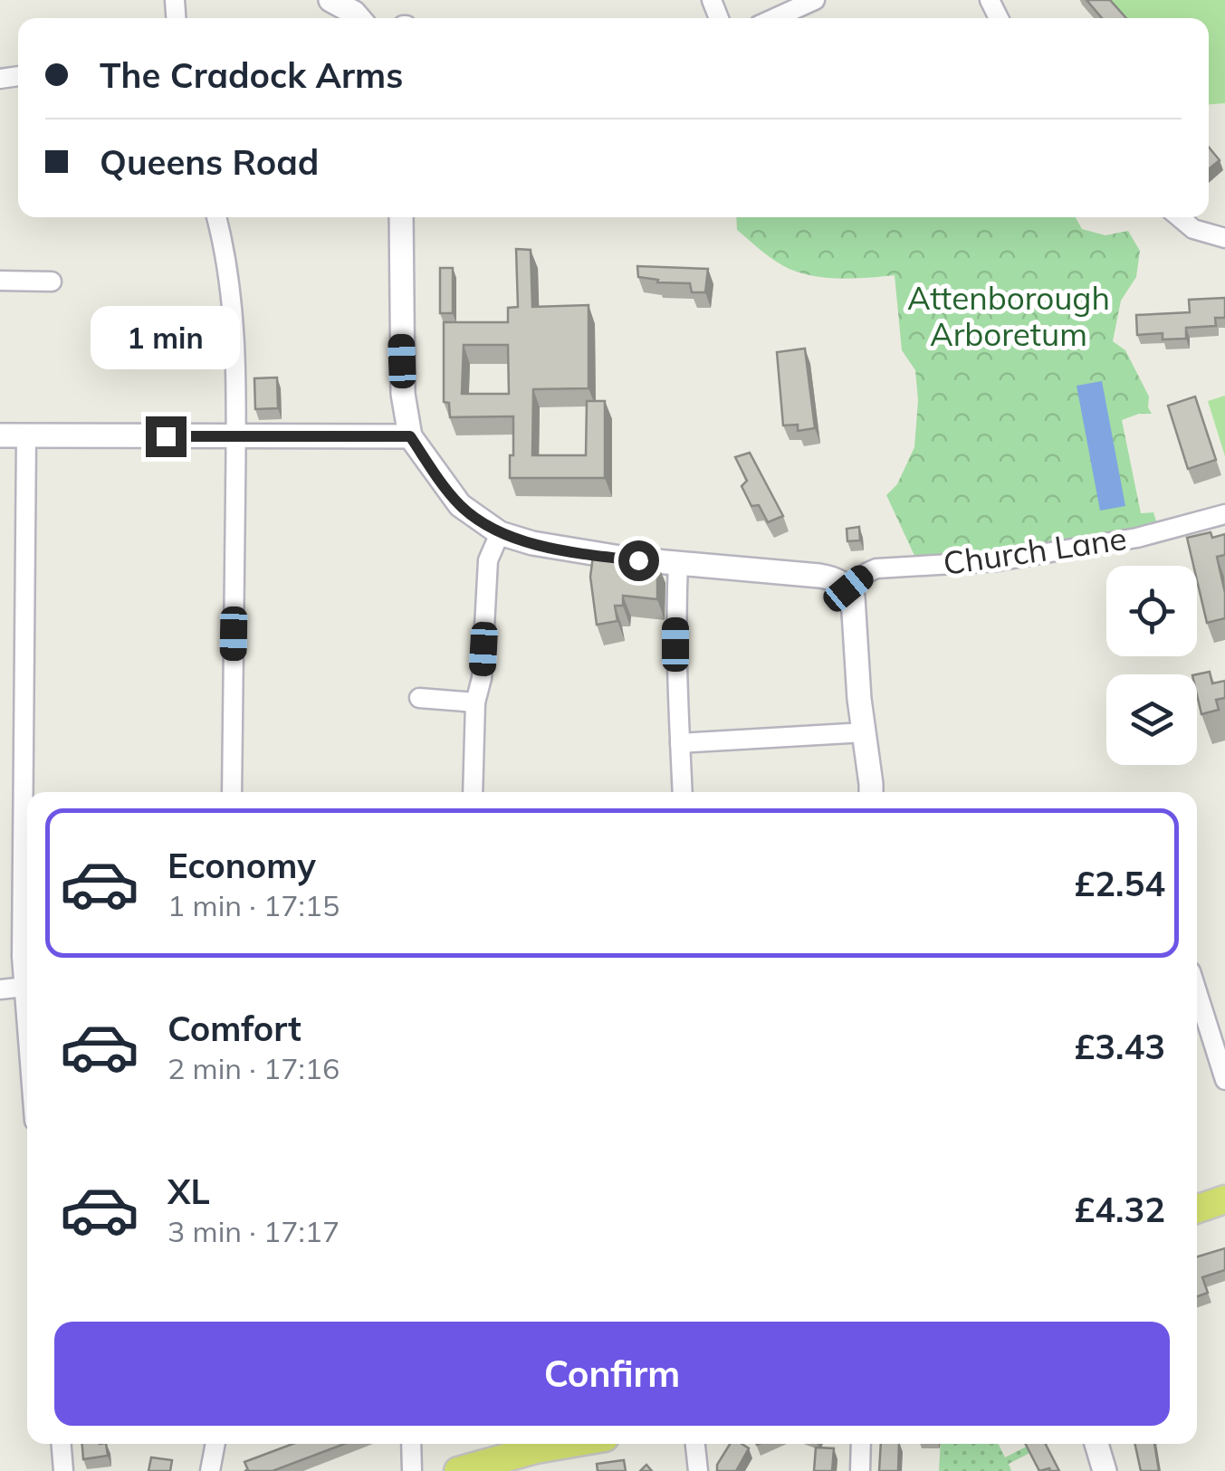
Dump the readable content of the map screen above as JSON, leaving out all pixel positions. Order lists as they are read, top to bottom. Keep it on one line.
{"streets":{"street":["Church Lane"]},"parks":["Attenborough Arboretum"],"page":{"banner":["The Cradock Arms","Queens Road"],"bubble":"1 min","list":[{"name":"Economy","note":"1 min · 17:15","value":"£2.54"},{"name":"Comfort","note":"2 min · 17:16","value":"£3.43"},{"name":"XL","note":"3 min · 17:17","value":"£4.32"}],"buttons":"Confirm"}}
